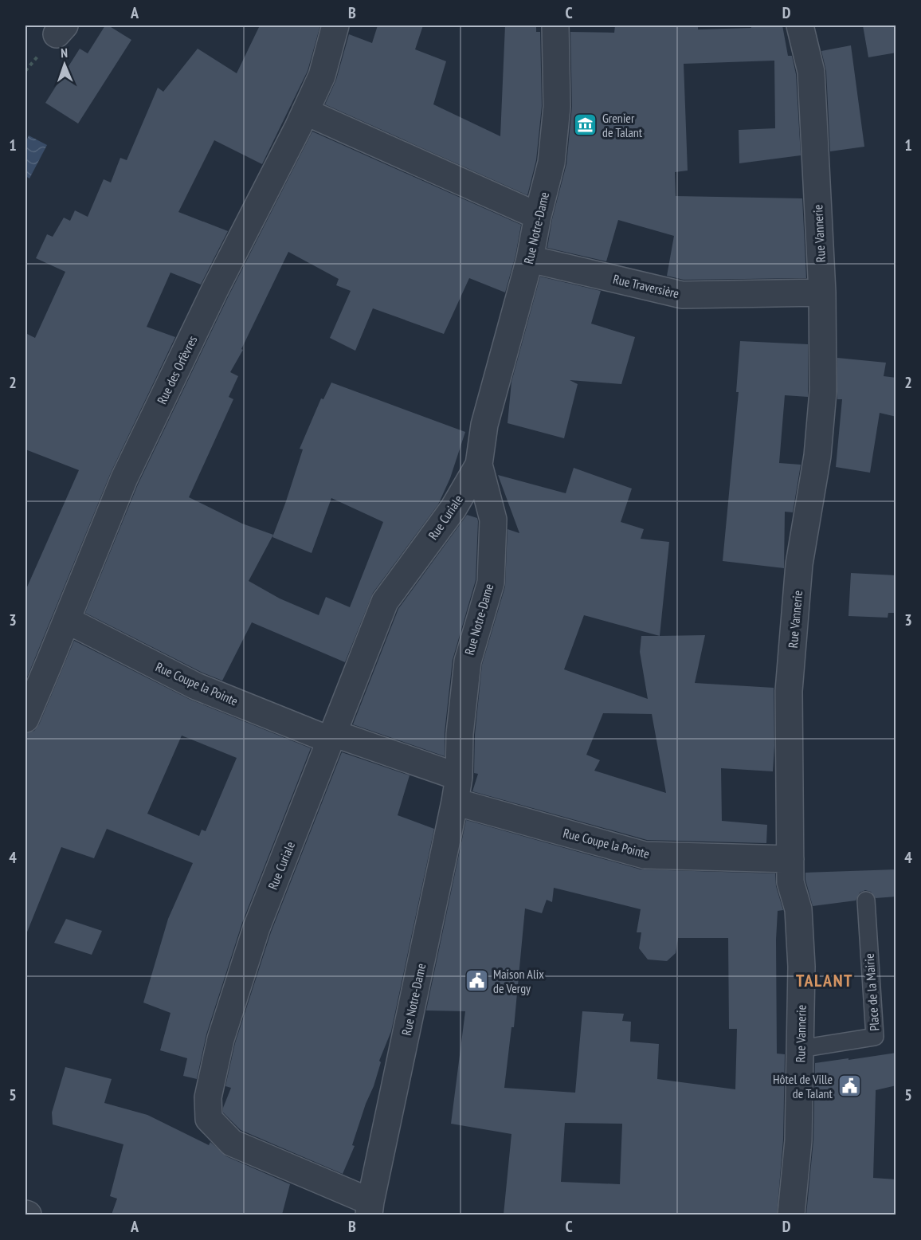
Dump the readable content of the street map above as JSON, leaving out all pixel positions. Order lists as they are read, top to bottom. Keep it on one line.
{"streets":{"street":["Rue Notre-Dame","Rue Vannerie","Rue Traversière","Rue des Orfèvres","Rue Curiale","Rue Coupe la Pointe"],"lane":["Place de la Mairie"]},"crossings":[["Rue Notre-Dame","Rue Traversière"],["Rue Notre-Dame","Rue Curiale"],["Rue Notre-Dame","Rue Coupe la Pointe"],["Rue Vannerie","Rue Traversière"],["Rue Vannerie","Rue Coupe la Pointe"],["Rue Vannerie","Place de la Mairie"],["Rue des Orfèvres","Rue Coupe la Pointe"],["Rue Curiale","Rue Coupe la Pointe"]],"districts":["TALANT"],"places":{"museum":["Grenier de Talant"],"public building":["Maison Alix de Vergy","Hôtel de Ville de Talant"]},"north":"top","grid":{"columns":["A","B","C","D"],"rows":["1","2","3","4","5"]}}
